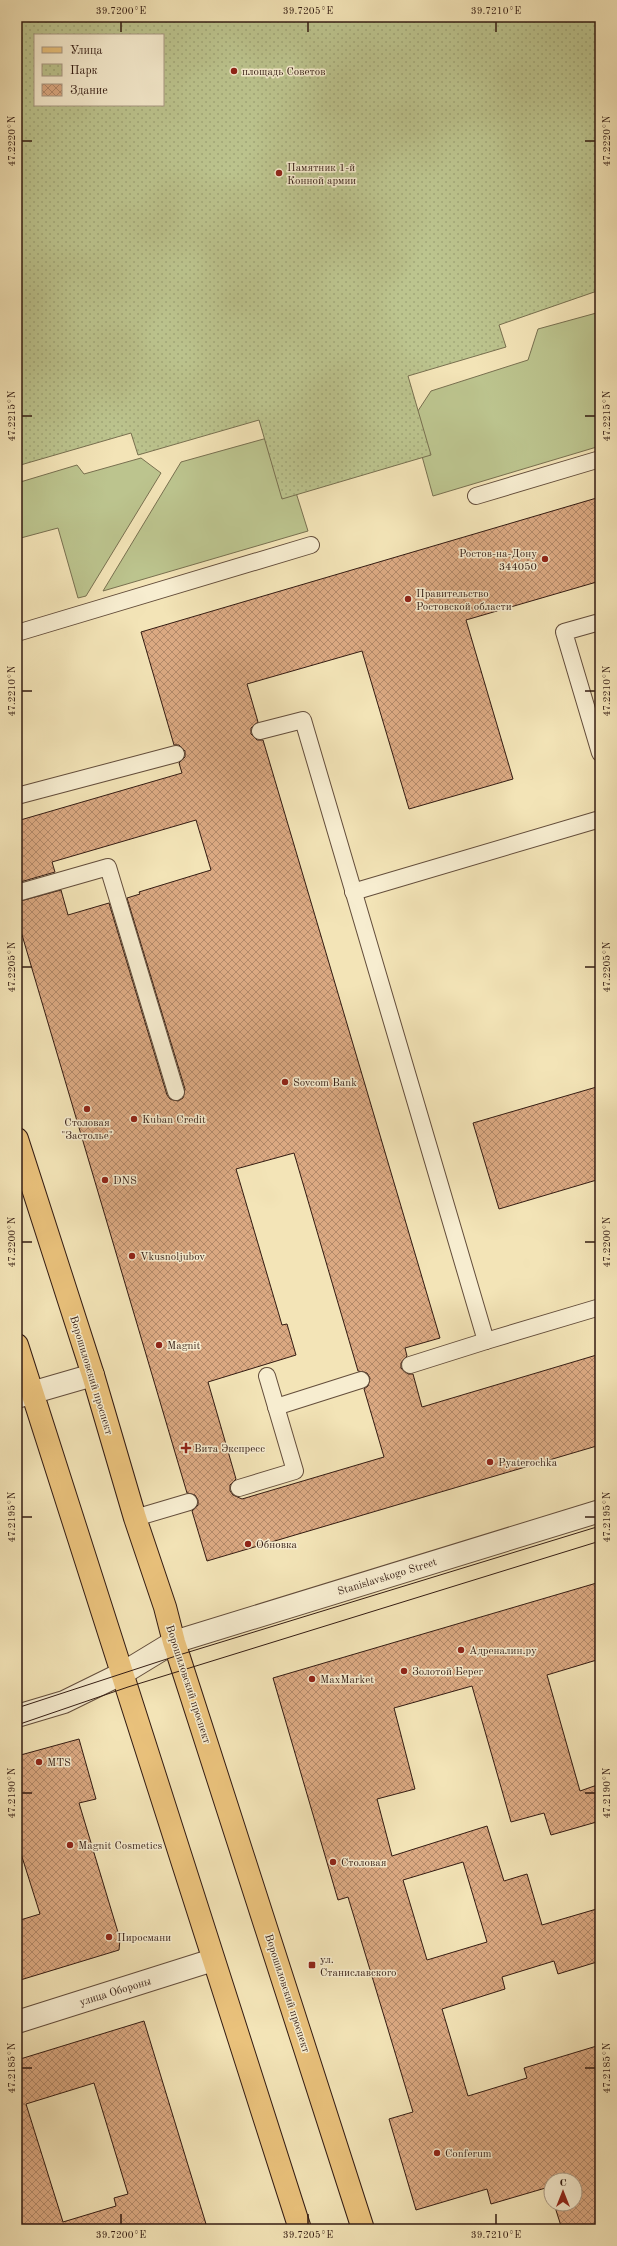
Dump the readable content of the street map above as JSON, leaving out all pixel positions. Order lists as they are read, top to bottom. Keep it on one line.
{"streets":{"main road":["Ворошиловский проспект"],"street":["Stanislavskogo Street","улица Обороны"]},"crossings":[["Ворошиловский проспект","Stanislavskogo Street"]],"places":{"other":["площадь Советов","Памятник 1-й Конной армии","Ростов-на-Дону 344050","Правительство Ростовской области","Sovcom Bank","Столовая \"Застолье\"","Kuban Credit","DNS","Vkusnoljubov","Magnit","Pyaterochka","Обновка","Адреналин.ру","Золотой Берег","MaxMarket","MTS","Magnit Cosmetics","Столовая","Пиросмани","Conferum"],"health":["Вита Экспресс"],"transit":["ул. Станиславского"]},"legend":["Улица","Парк","Здание"],"north":"top","coordinates":["39.7200°E","39.7205°E","39.7210°E","47.2220°N","47.2215°N","47.2210°N","47.2205°N","47.2200°N","47.2195°N","47.2190°N","47.2185°N"]}
